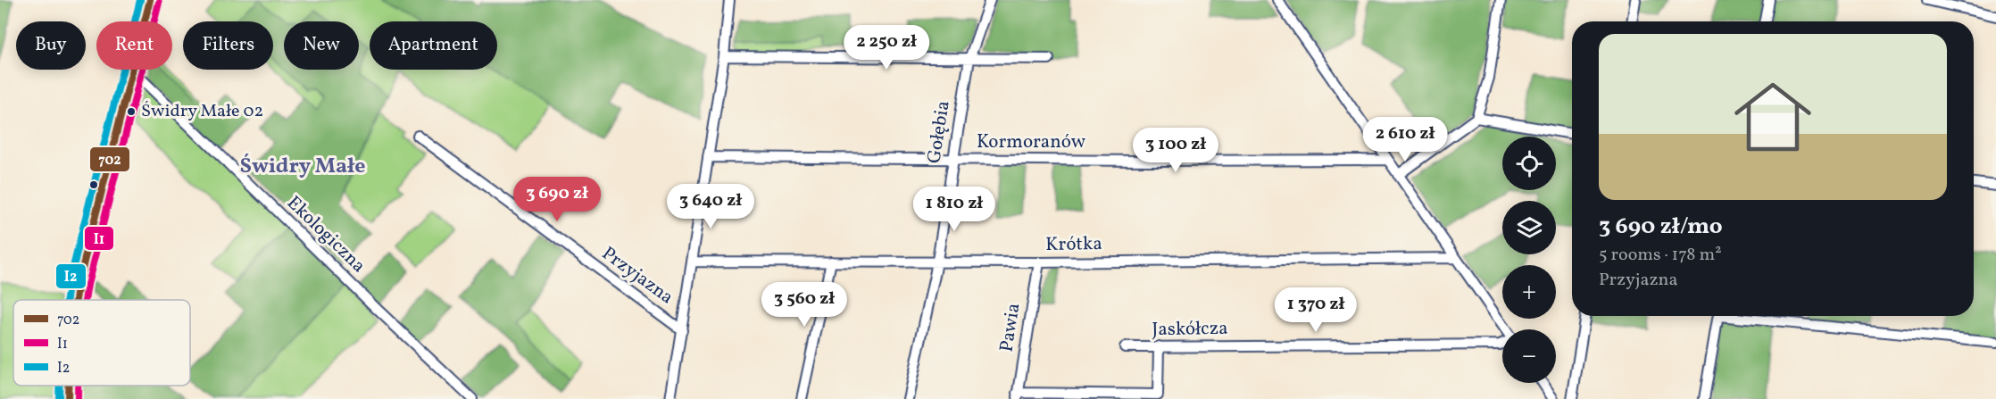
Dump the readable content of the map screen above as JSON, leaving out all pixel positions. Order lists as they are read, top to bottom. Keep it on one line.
{"streets":{"street":["Gołębia","Kormoranów","Ekologiczna","Krótka","Przyjazna","Pawia","Jaskółcza"]},"crossings":[["Gołębia","Kormoranów"],["Gołębia","Krótka"],["Krótka","Pawia"]],"districts":["Świdry Małe"],"places":["Świdry Małe 02"],"lines":["transit line 702","transit line I2","transit line I1"],"legend":["702","I1","I2"],"page":{"chip":["Buy","Rent","Filters","New","Apartment"],"list":[{"name":"3 690 zł/mo","note":"5 rooms · 178 m² · Przyjazna"}],"price":["2 250 zł","2 610 zł","3 100 zł","3 690 zł","3 640 zł","1 810 zł","3 560 zł","1 370 zł"],"map_buttons":["+","−"]}}
